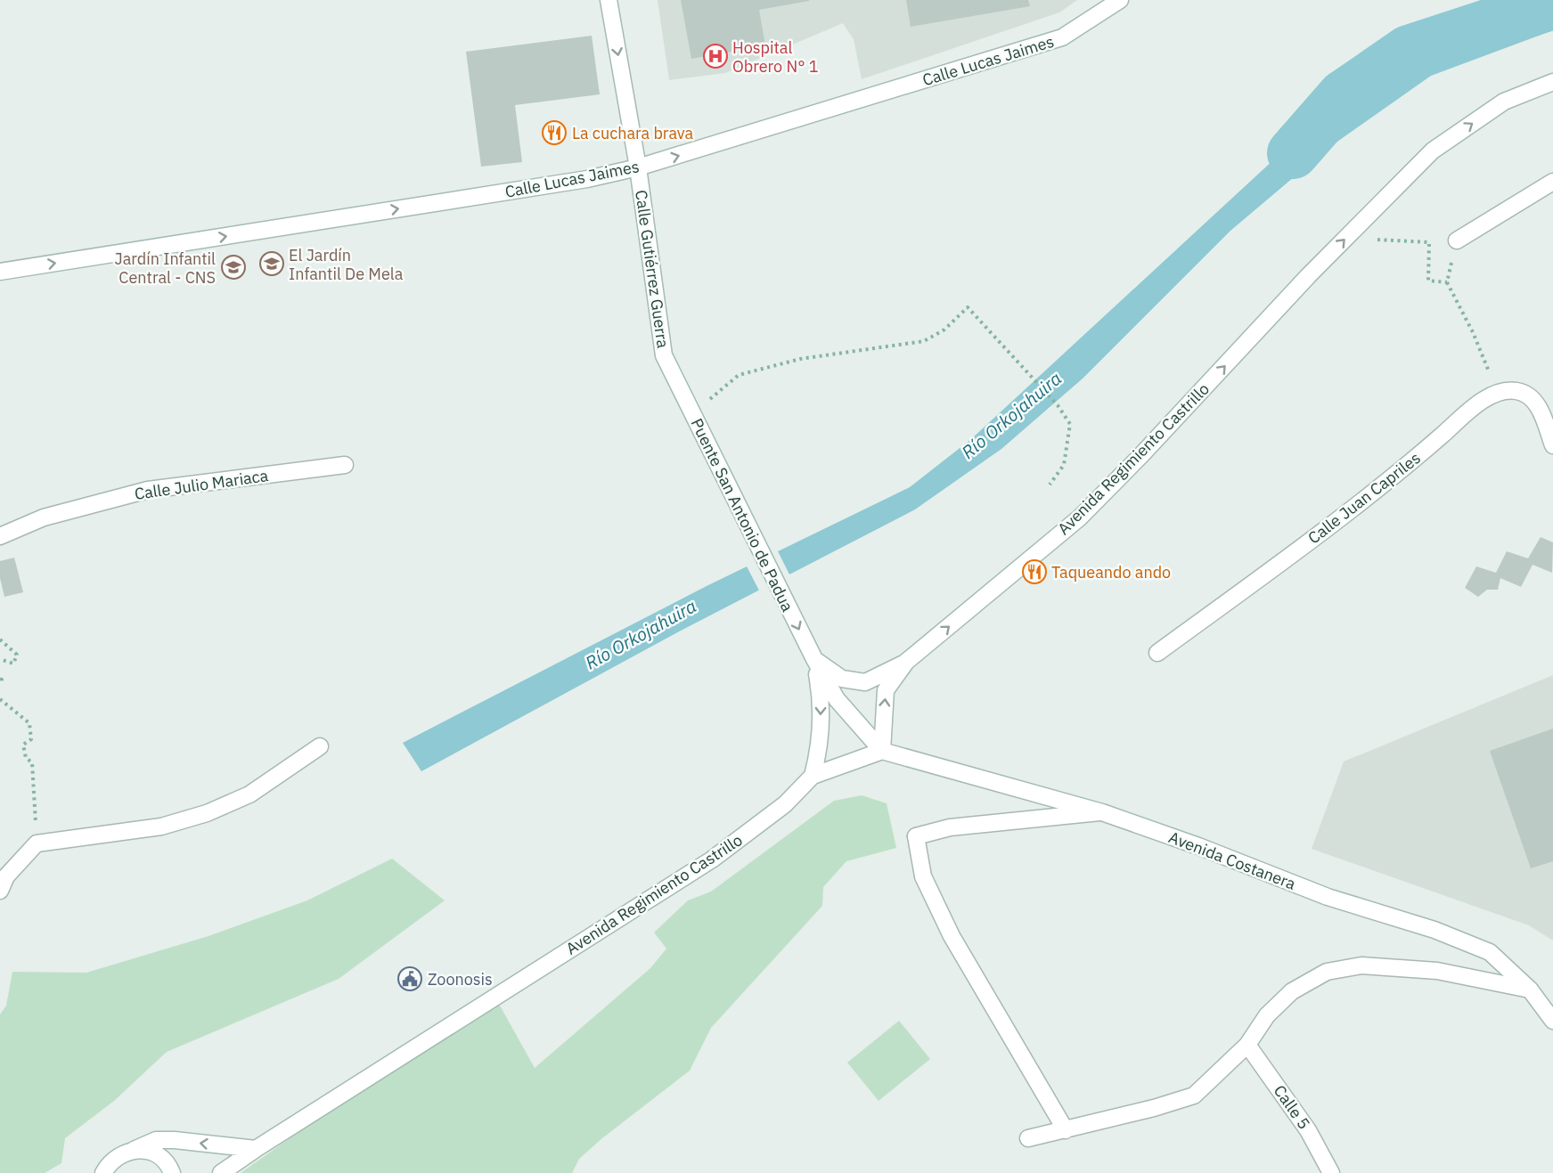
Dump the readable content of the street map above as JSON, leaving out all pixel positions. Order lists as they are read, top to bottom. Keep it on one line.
{"streets":{"main road":["Calle Lucas Jaimes","Calle Gutiérrez Guerra","Avenida Regimiento Castrillo","Calle Julio Mariaca","Calle Juan Capriles","Puente San Antonio de Padua","Avenida Costanera","Calle 5"]},"crossings":[["Calle Lucas Jaimes","Calle Gutiérrez Guerra"],["Calle Gutiérrez Guerra","Puente San Antonio de Padua"],["Avenida Regimiento Castrillo","Avenida Costanera"]],"one_way":["Calle Lucas Jaimes","Calle Gutiérrez Guerra","Avenida Regimiento Castrillo","Puente San Antonio de Padua"],"water":["Río Orkojahuira"],"places":{"hospital":["Hospital Obrero N° 1"],"restaurant":["La cuchara brava","Taqueando ando"],"school or university":["El Jardín Infantil De Mela","Jardín Infantil Central - CNS"],"public building":["Zoonosis"]}}
